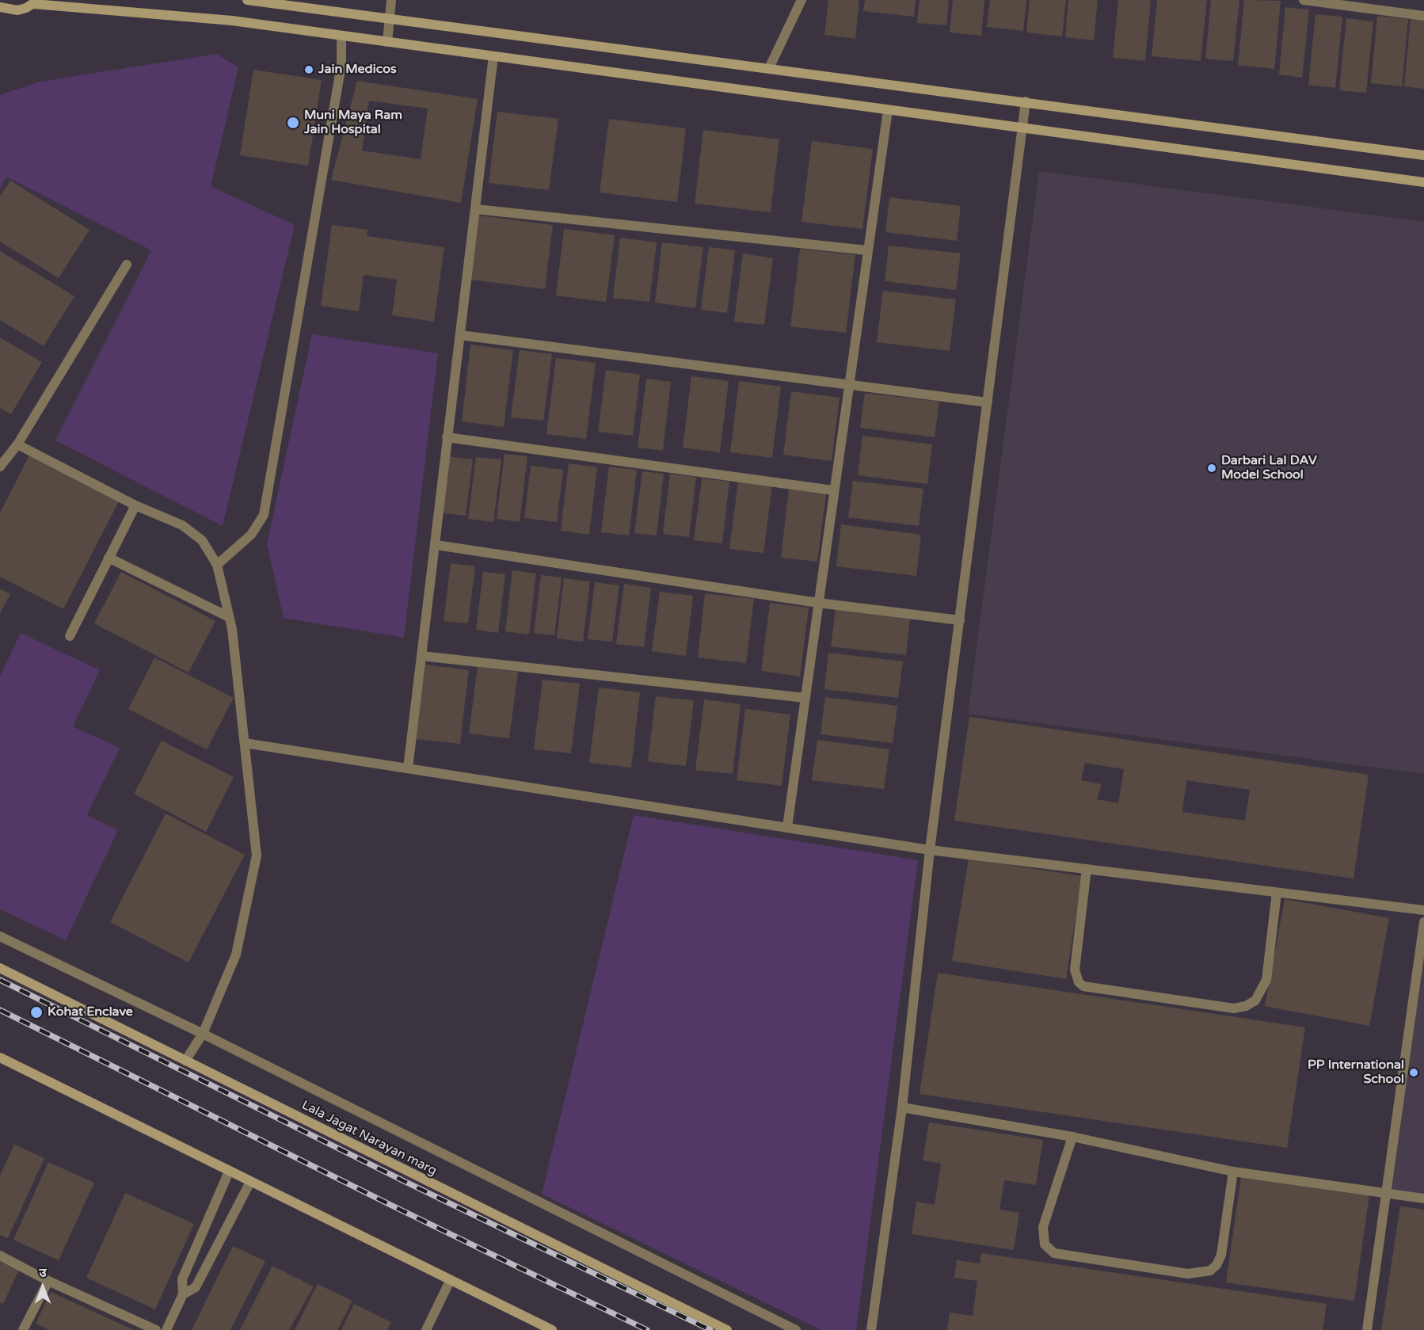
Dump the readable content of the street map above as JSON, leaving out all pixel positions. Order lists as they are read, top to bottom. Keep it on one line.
{"streets":{"street":["Lala Jagat Narayan marg"]},"places":["Jain Medicos","Muni Maya Ram Jain Hospital","Darbari Lal DAV Model School","Kohat Enclave","PP International School"],"north":"top"}
